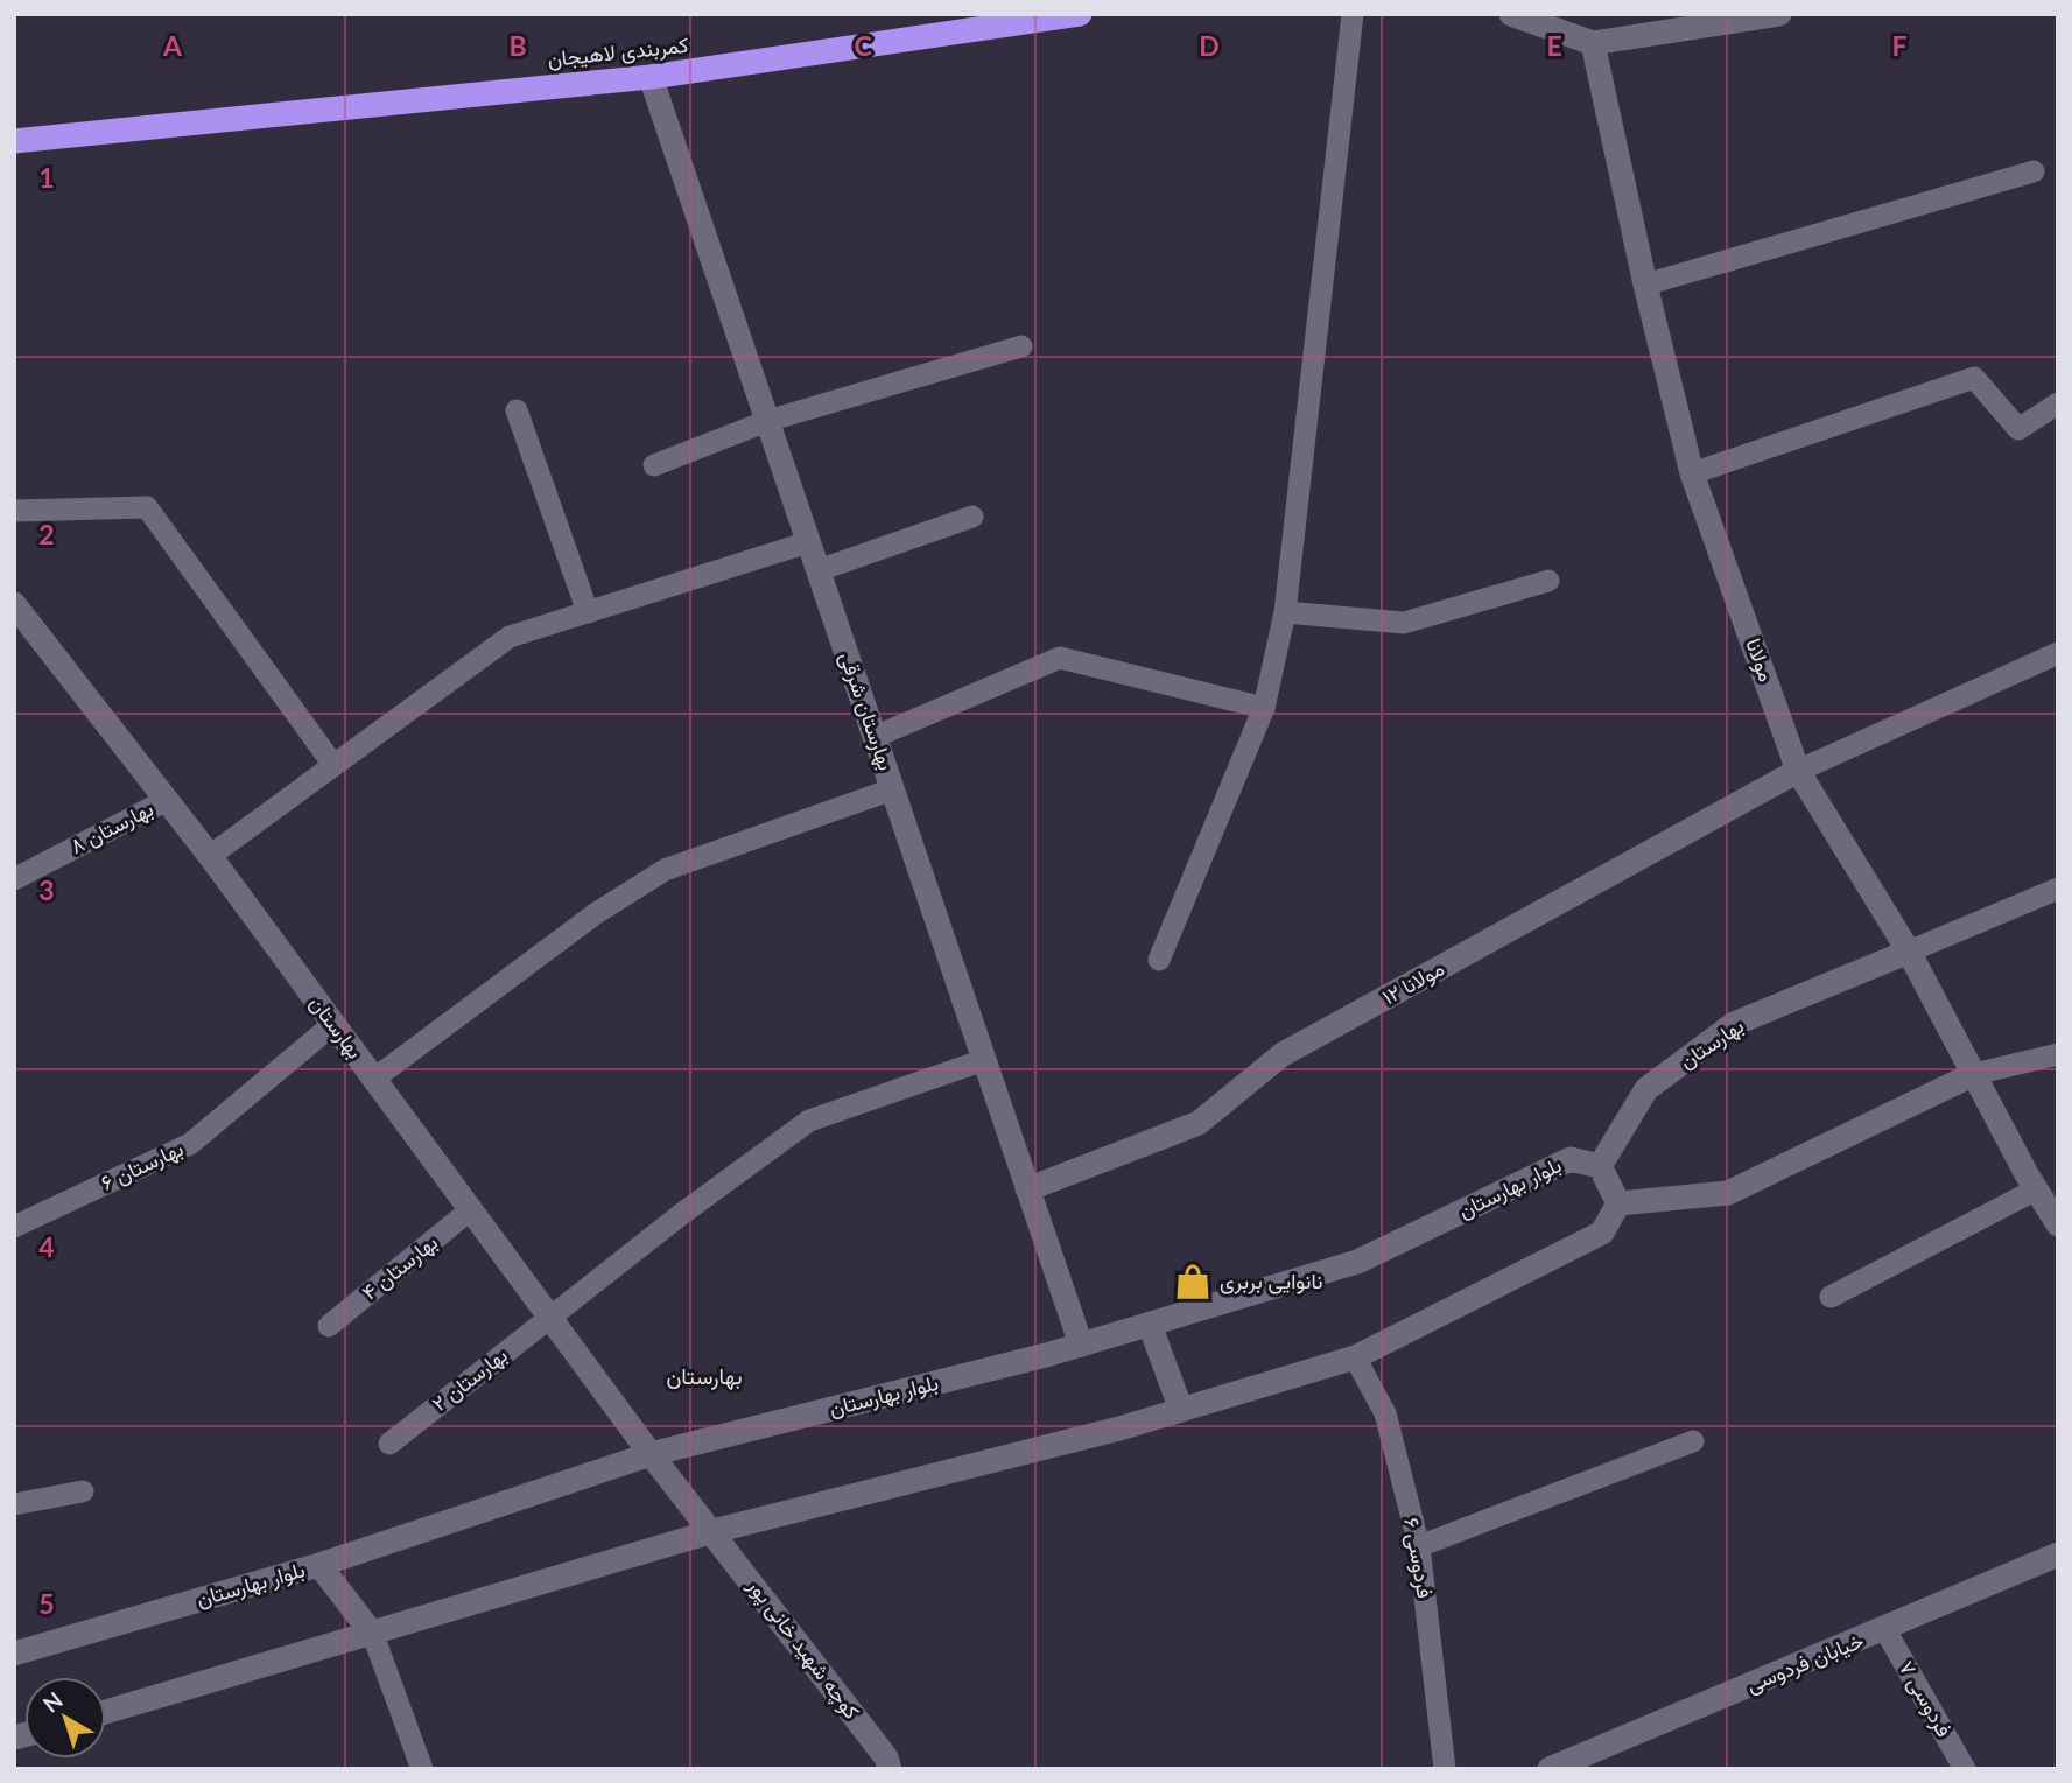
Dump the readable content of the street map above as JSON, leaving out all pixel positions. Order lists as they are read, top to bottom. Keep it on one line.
{"streets":{"highway":["کمربندی لاهیجان"],"street":["مولانا","بهارستان شرقی","مولانا ۱۲","بهارستان","بلوار بهارستان","کوچه شهید خانی پور","خیابان فردوسی"],"lane":["بهارستان ۸","بهارستان ۶","بهارستان ۴","بهارستان ۲","فردوسی ۶","فردوسی ۷"]},"crossings":[["کمربندی لاهیجان","بهارستان شرقی"],["مولانا","مولانا ۱۲"],["مولانا","بهارستان"],["بهارستان شرقی","مولانا ۱۲"],["بهارستان شرقی","بلوار بهارستان"],["بهارستان شرقی","بهارستان ۲"],["بهارستان ۸","بهارستان"],["بهارستان","بهارستان ۶"],["بهارستان","بلوار بهارستان"],["بهارستان","بهارستان ۴"],["بهارستان","بهارستان ۲"],["بهارستان","کوچه شهید خانی پور"],["بلوار بهارستان","کوچه شهید خانی پور"],["خیابان فردوسی","فردوسی ۷"]],"districts":["بهارستان"],"places":{"shop":["نانوایی بربری"]},"north":"top left","grid":{"columns":["A","B","C","D","E","F"],"rows":["1","2","3","4","5"]}}
